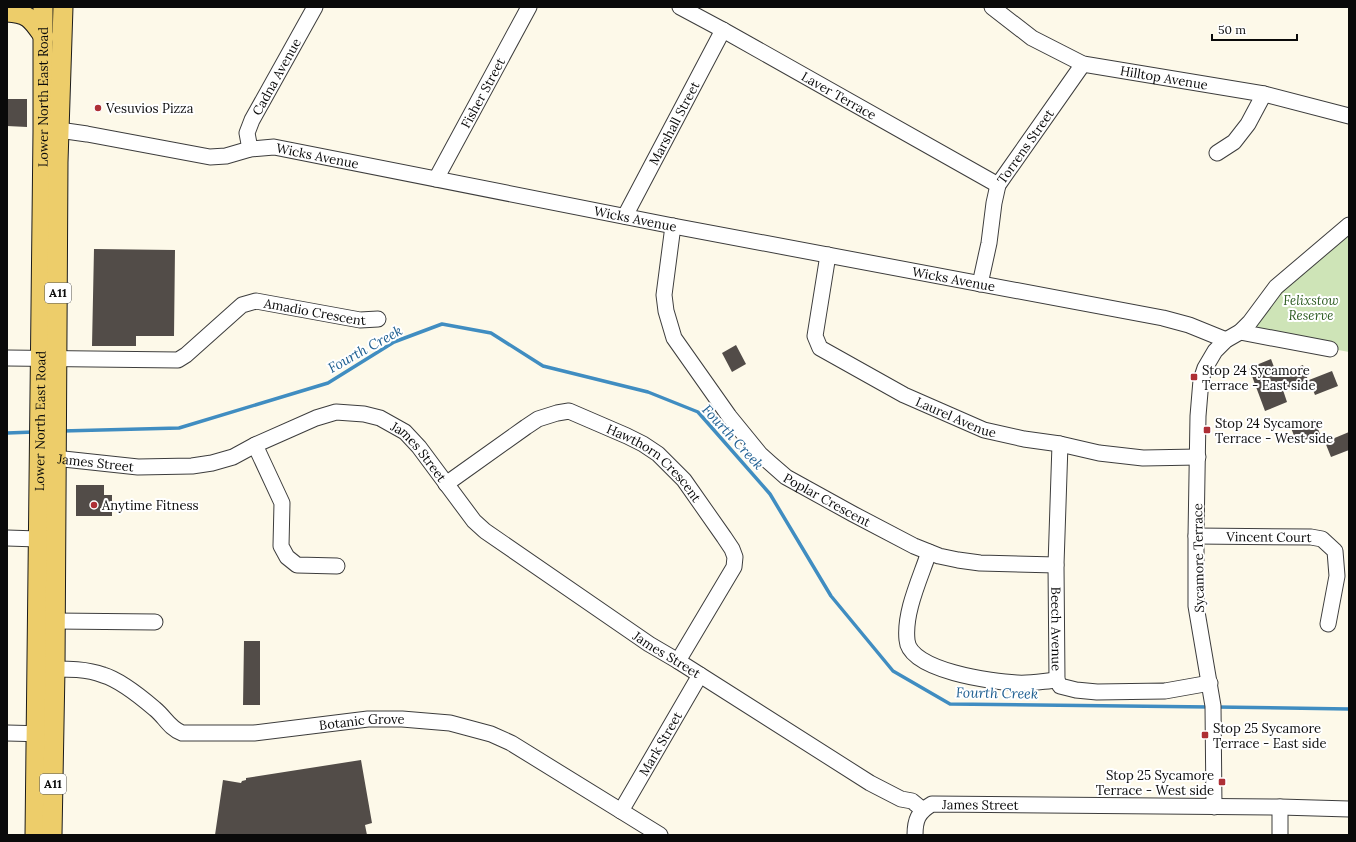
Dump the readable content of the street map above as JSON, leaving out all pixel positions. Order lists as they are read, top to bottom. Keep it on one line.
{"streets":{"main road":["Lower North East Road","A11"],"street":["Cadna Avenue","Hilltop Avenue","Fisher Street","Laver Terrace","Marshall Street","Torrens Street","Wicks Avenue","Amadio Crescent","Laurel Avenue","James Street","Hawthorn Crescent","Poplar Crescent","Vincent Court","Sycamore Terrace","Beech Avenue","Botanic Grove","Mark Street"]},"crossings":[["Cadna Avenue","Wicks Avenue"],["Hilltop Avenue","Torrens Street"],["Fisher Street","Wicks Avenue"],["Laver Terrace","Marshall Street"],["Laver Terrace","Torrens Street"],["Lower North East Road","Wicks Avenue"],["Lower North East Road","Amadio Crescent"],["Lower North East Road","James Street"],["Lower North East Road","Botanic Grove"],["Marshall Street","Wicks Avenue"],["Torrens Street","Wicks Avenue"],["Wicks Avenue","Laurel Avenue"],["Wicks Avenue","Poplar Crescent"],["Wicks Avenue","Sycamore Terrace"],["Laurel Avenue","Sycamore Terrace"],["Laurel Avenue","Beech Avenue"],["James Street","Hawthorn Crescent"],["James Street","Sycamore Terrace"],["James Street","Mark Street"],["Poplar Crescent","Beech Avenue"],["Vincent Court","Sycamore Terrace"],["Sycamore Terrace","Beech Avenue"],["Botanic Grove","Mark Street"]],"water":["Fourth Creek"],"parks":["Felixstow Reserve"],"places":{"other":["Vesuvios Pizza","Anytime Fitness"],"transit":["Stop 24 Sycamore Terrace - East side","Stop 24 Sycamore Terrace - West side","Stop 25 Sycamore Terrace - East side","Stop 25 Sycamore Terrace - West side"]},"scale_bar":"50 m"}
